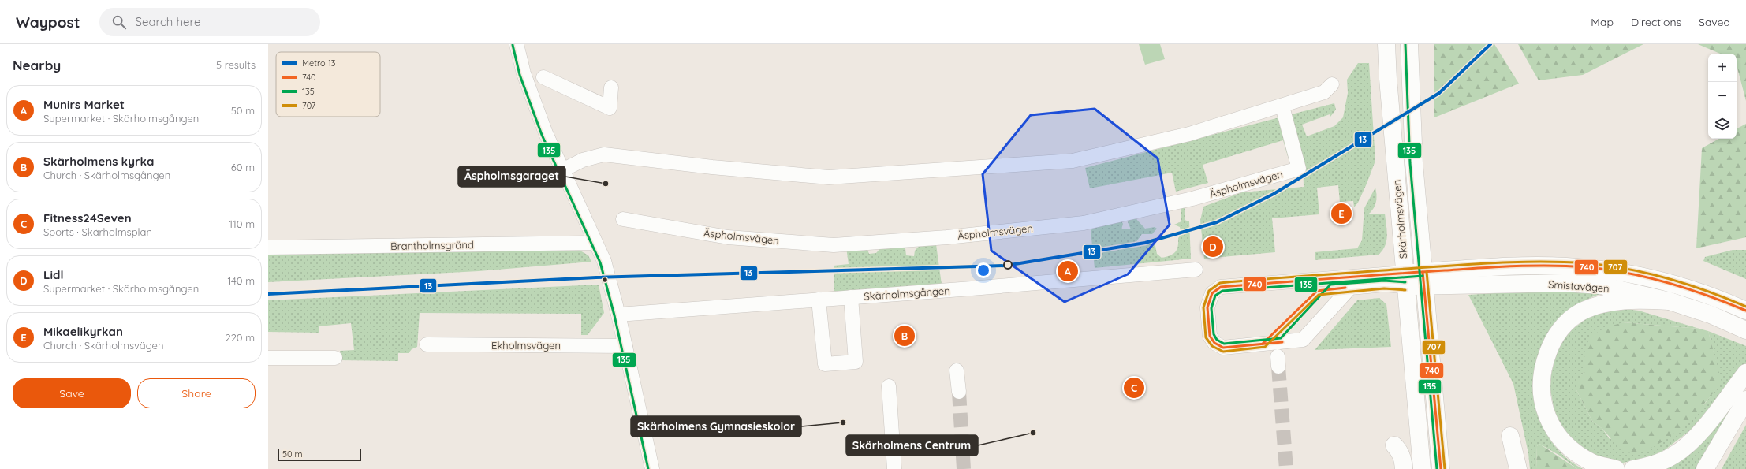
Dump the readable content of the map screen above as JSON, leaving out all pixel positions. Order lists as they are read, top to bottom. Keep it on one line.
{"streets":{"main road":["Skärholmsvägen","Smistavägen"],"street":["Äspholmsvägen","Brantholmsgränd","Skärholmsgången","Ekholmsvägen"]},"crossings":[["Skärholmsvägen","Smistavägen"]],"places":["Äspholmsgaraget","Skärholmens Gymnasieskolor","Skärholmens Centrum"],"lines":["metro line 13","transit line 135","transit line 707","transit line 740"],"legend":["Metro 13","740","135","707"],"scale_bar":"50 m","page":{"header":"Waypost","search":"Search here","nav":["Map","Directions","Saved"],"heading":["Nearby","5 results"],"map_buttons":["+","−"],"list":[{"mark":"A","name":"Munirs Market","note":"Supermarket · Skärholmsgången","value":"50 m"},{"mark":"B","name":"Skärholmens kyrka","note":"Church · Skärholmsgången","value":"60 m"},{"mark":"C","name":"Fitness24Seven","note":"Sports · Skärholmsplan","value":"110 m"},{"mark":"D","name":"Lidl","note":"Supermarket · Skärholmsgången","value":"140 m"},{"mark":"E","name":"Mikaelikyrkan","note":"Church · Skärholmsvägen","value":"220 m"}],"pins":["E","D","A","B","C"],"buttons":["Save","Share"],"scale":"50 m"}}
